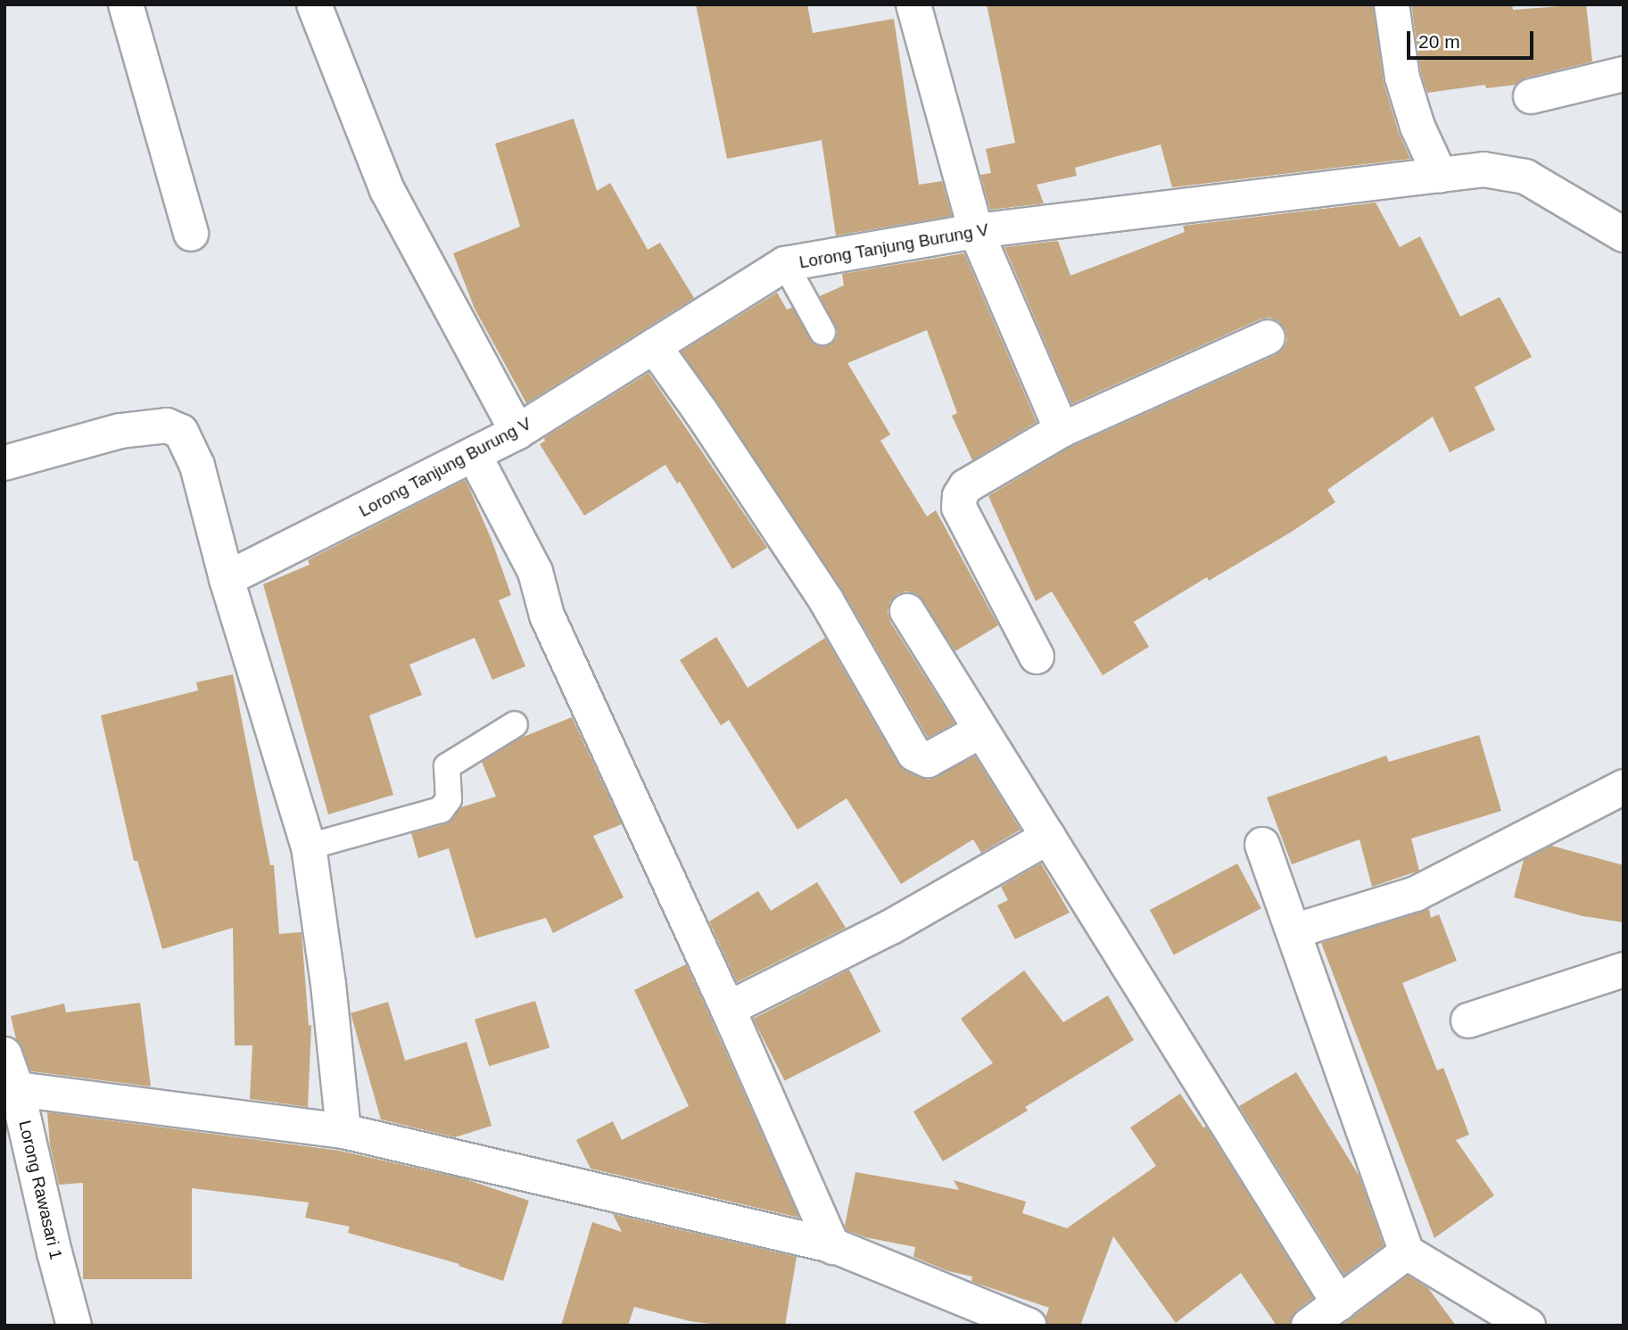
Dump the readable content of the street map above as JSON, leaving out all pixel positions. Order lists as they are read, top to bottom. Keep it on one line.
{"streets":{"street":["Lorong Tanjung Burung V","Lorong Rawasari 1"]},"scale_bar":"20 m"}
